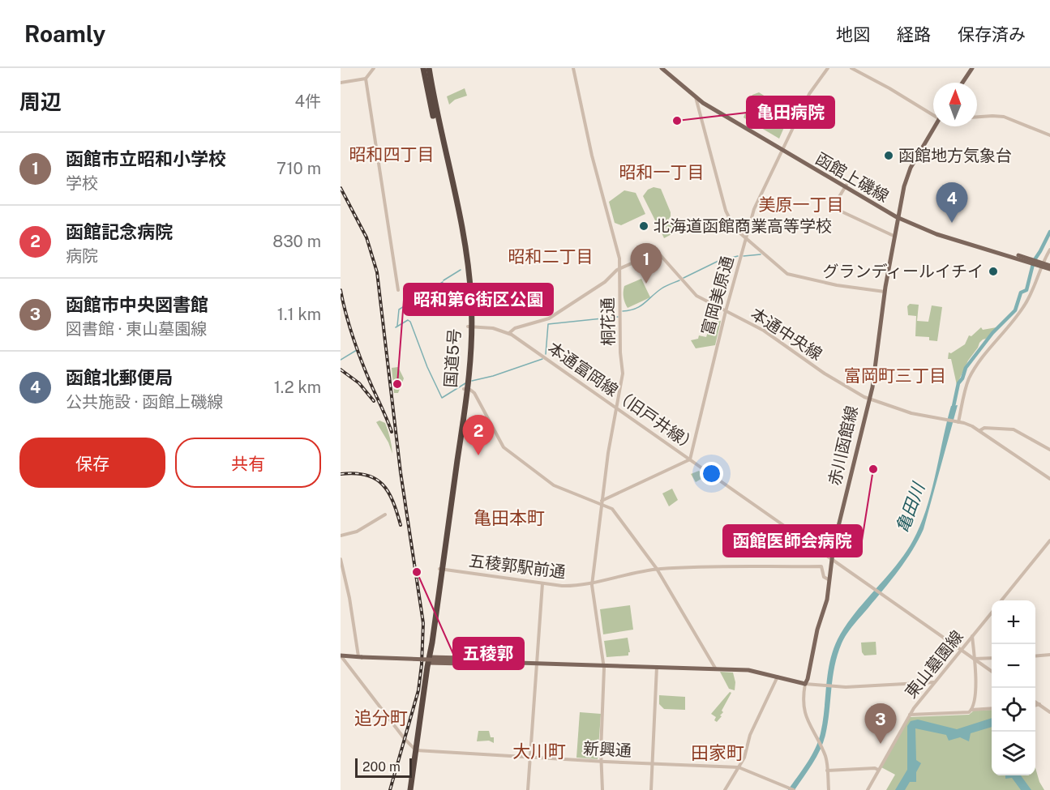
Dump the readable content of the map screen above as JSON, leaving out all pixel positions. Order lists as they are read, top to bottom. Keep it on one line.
{"streets":{"highway":["国道5号"],"main road":["函館上磯線","赤川函館線"],"street":["富岡美原通","桐花通","本通中央線","本通富岡線（旧戸井線）","五稜郭駅前通","東山墓園線","新興通"]},"crossings":[["函館上磯線","富岡美原通"],["函館上磯線","赤川函館線"],["富岡美原通","本通中央線"],["富岡美原通","本通富岡線（旧戸井線）"],["桐花通","本通中央線"],["桐花通","本通富岡線（旧戸井線）"],["桐花通","五稜郭駅前通"],["桐花通","新興通"],["本通中央線","赤川函館線"],["国道5号","本通富岡線（旧戸井線）"],["国道5号","五稜郭駅前通"],["国道5号","新興通"],["本通富岡線（旧戸井線）","赤川函館線"],["本通富岡線（旧戸井線）","東山墓園線"],["赤川函館線","五稜郭駅前通"]],"districts":["昭和四丁目","昭和一丁目","美原一丁目","昭和二丁目","富岡町三丁目","亀田本町","追分町","大川町","田家町"],"water":["亀田川"],"places":["亀田病院","函館地方気象台","北海道函館商業高等学校","グランディールイチイ","昭和第6街区公園","函館医師会病院","五稜郭"],"scale_bar":"200 m","north":"top","page":{"header":"Roamly","nav":["地図","経路","保存済み"],"heading":["周辺","4件"],"list":[{"mark":"1","name":"函館市立昭和小学校","note":"学校","value":"710 m"},{"mark":"2","name":"函館記念病院","note":"病院","value":"830 m"},{"mark":"3","name":"函館市中央図書館","note":"図書館 · 東山墓園線","value":"1.1 km"},{"mark":"4","name":"函館北郵便局","note":"公共施設 · 函館上磯線","value":"1.2 km"}],"pins":["4","1","2","3"],"buttons":["保存","共有"],"map_buttons":["+","−"],"scale":"200 m"}}
